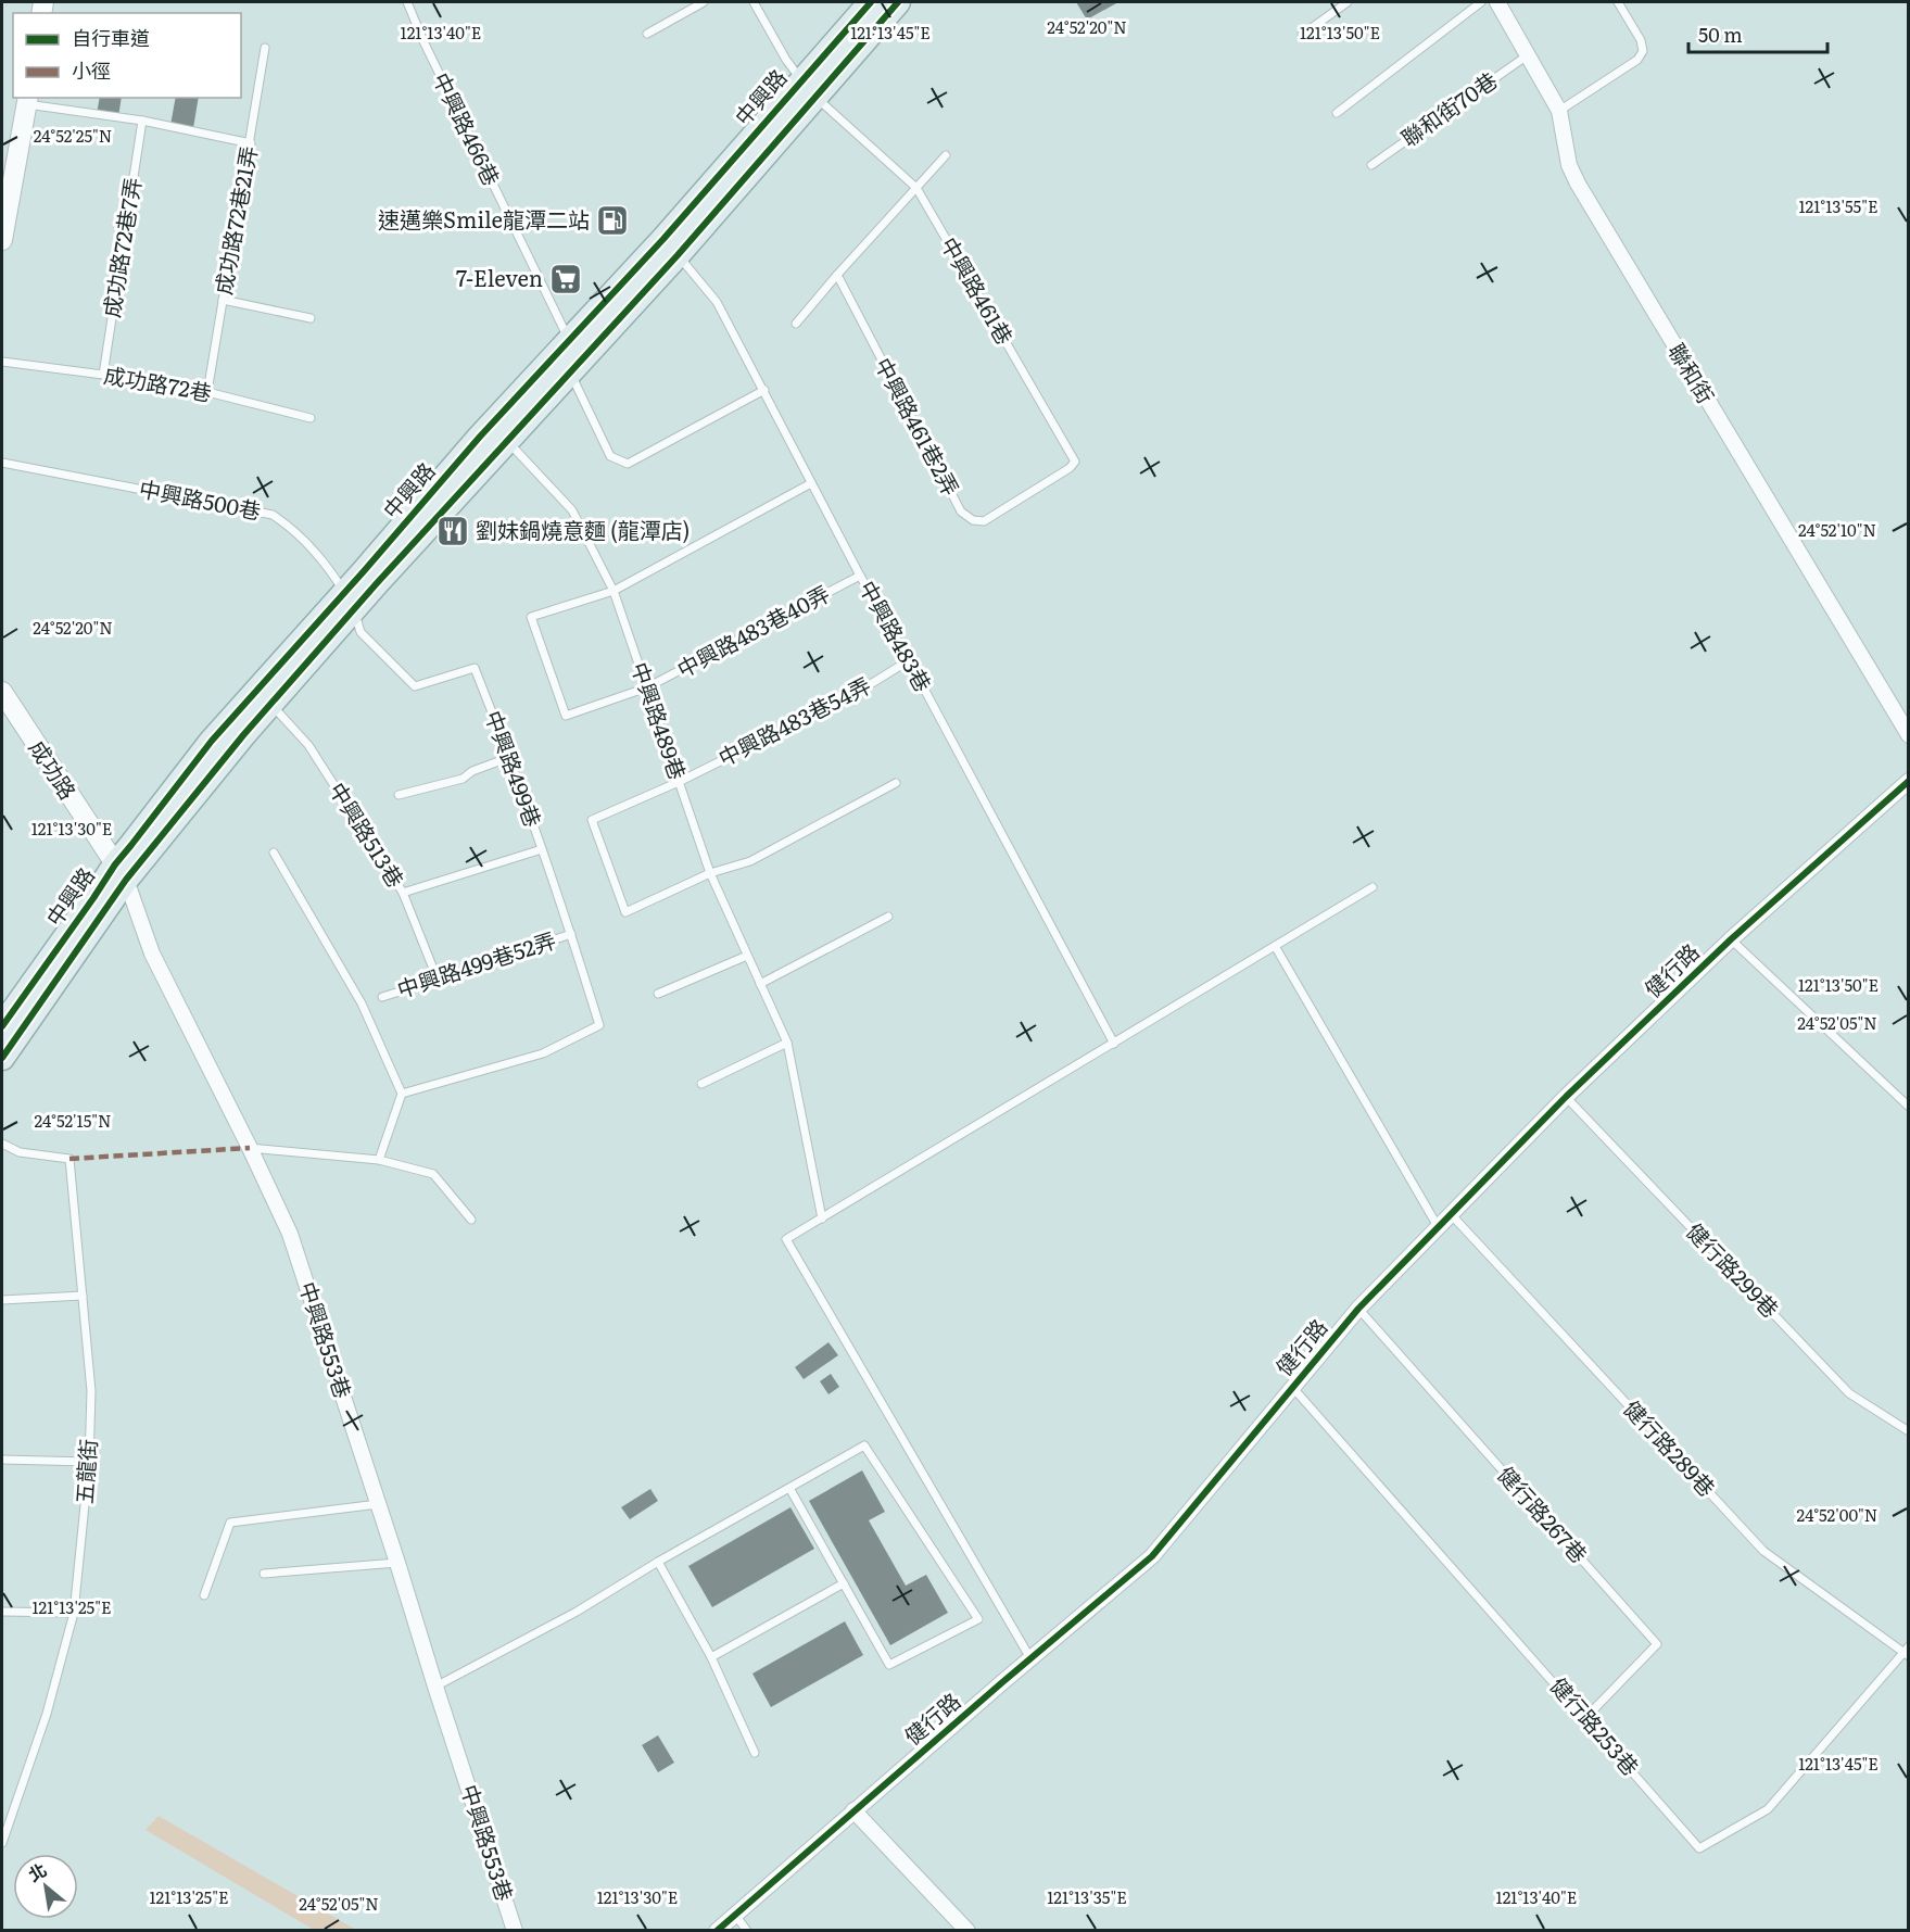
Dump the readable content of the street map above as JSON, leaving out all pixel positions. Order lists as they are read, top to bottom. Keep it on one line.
{"streets":{"main road":["中興路"],"street":["聯和街","成功路","健行路","中興路553巷"],"lane":["聯和街70巷","中興路466巷","成功路72巷21弄","成功路72巷7弄","中興路461巷","成功路72巷","中興路461巷2弄","中興路500巷","中興路483巷40弄","中興路483巷","中興路489巷","中興路483巷54弄","中興路499巷","中興路513巷","中興路499巷52弄","健行路299巷","健行路289巷","五龍街","健行路267巷","健行路253巷"]},"crossings":[["中興路","中興路466巷"],["中興路","中興路461巷"],["中興路","中興路500巷"],["中興路","中興路483巷"],["中興路","中興路489巷"],["中興路","中興路499巷"],["中興路","成功路"],["中興路","中興路513巷"],["中興路","中興路553巷"],["聯和街70巷","聯和街"],["中興路466巷","中興路483巷"],["成功路72巷21弄","成功路72巷"],["成功路72巷7弄","成功路72巷"],["中興路461巷","中興路461巷2弄"],["中興路500巷","中興路499巷"],["中興路483巷40弄","中興路483巷"],["中興路483巷40弄","中興路489巷"],["中興路483巷","中興路483巷54弄"],["中興路489巷","中興路483巷54弄"],["中興路499巷","中興路499巷52弄"],["成功路","中興路553巷"],["中興路513巷","中興路499巷52弄"],["健行路","健行路299巷"],["健行路","健行路289巷"],["健行路","健行路267巷"],["健行路","健行路253巷"],["健行路289巷","健行路253巷"],["健行路267巷","健行路253巷"]],"places":{"fuel station":["速邁樂Smile龍潭二站"],"supermarket":["7-Eleven"],"restaurant":["劉妹鍋燒意麵 (龍潭店)"]},"legend":["自行車道","小徑"],"scale_bar":"50 m","north":"top left","coordinates":["24°52'20\"N","121°13'40\"E","121°13'45\"E","121°13'50\"E","24°52'25\"N","121°13'55\"E","24°52'10\"N","121°13'30\"E","24°52'05\"N","24°52'15\"N","24°52'00\"N","121°13'25\"E","121°13'35\"E"]}
